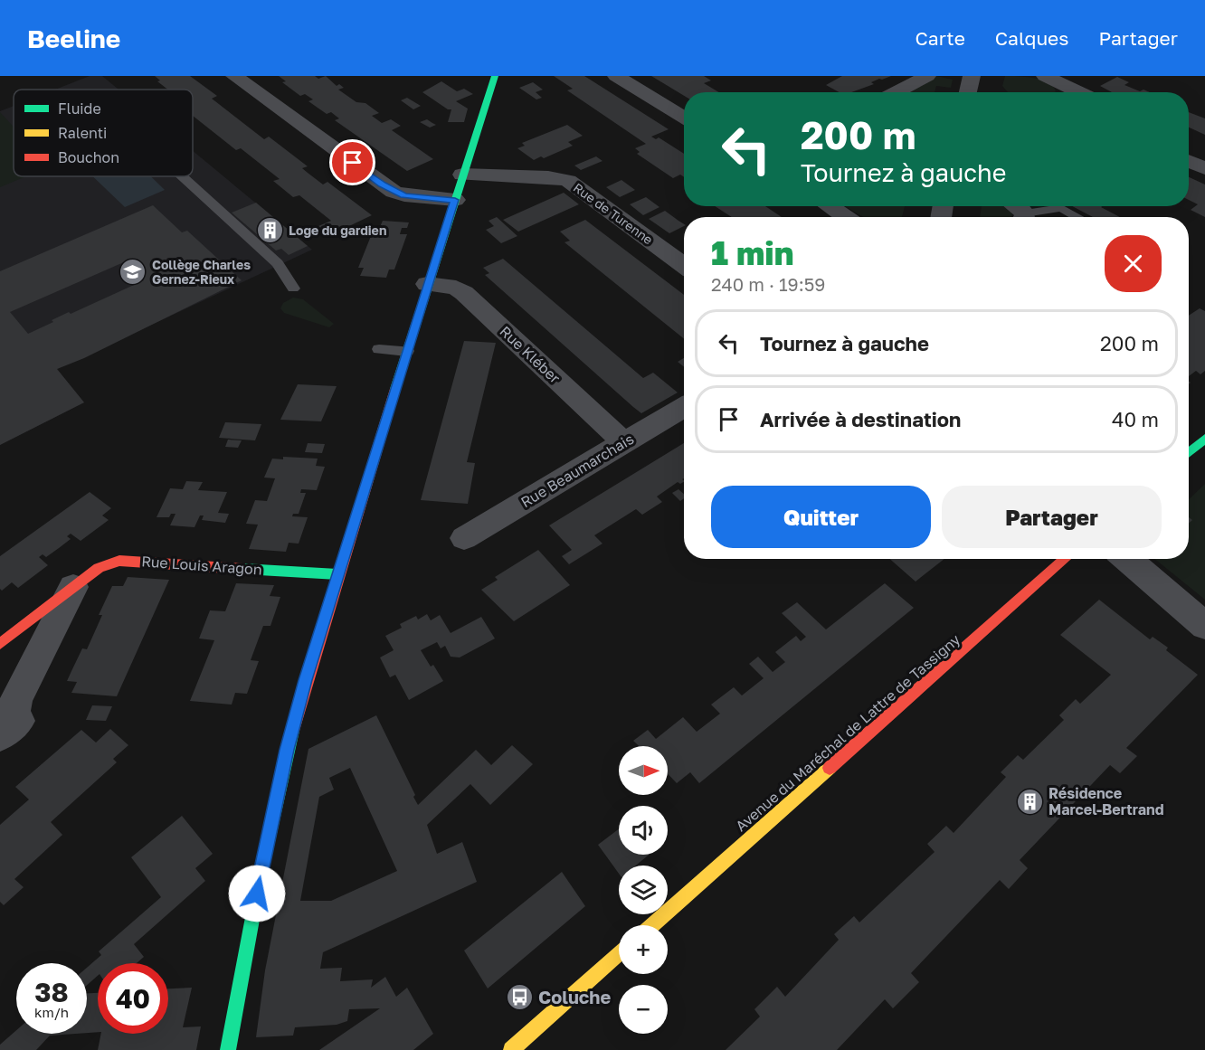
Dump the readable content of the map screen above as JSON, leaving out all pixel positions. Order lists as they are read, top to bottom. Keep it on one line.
{"streets":{"street":["Rue de Turenne","Rue Kléber","Rue Beaumarchais","Rue Louis Aragon","Avenue du Maréchal de Lattre de Tassigny"]},"crossings":[["Rue Kléber","Rue Beaumarchais"]],"places":{"building":["Loge du gardien","Résidence Marcel-Bertrand"],"school or university":["Collège Charles Gernez-Rieux"],"bus stop":["Coluche"]},"legend":["Fluide","Ralenti","Bouchon"],"north":"right","page":{"header":"Beeline","nav":["Carte","Calques","Partager"],"turn":["200 m","Tournez à gauche"],"heading":["1 min","240 m · 19:59"],"list":[{"name":"Tournez à gauche","value":"200 m"},{"name":"Arrivée à destination","value":"40 m"}],"buttons":["Quitter","Partager"],"map_buttons":["+","−"],"speed":"38 km/h","limit":"40"}}
